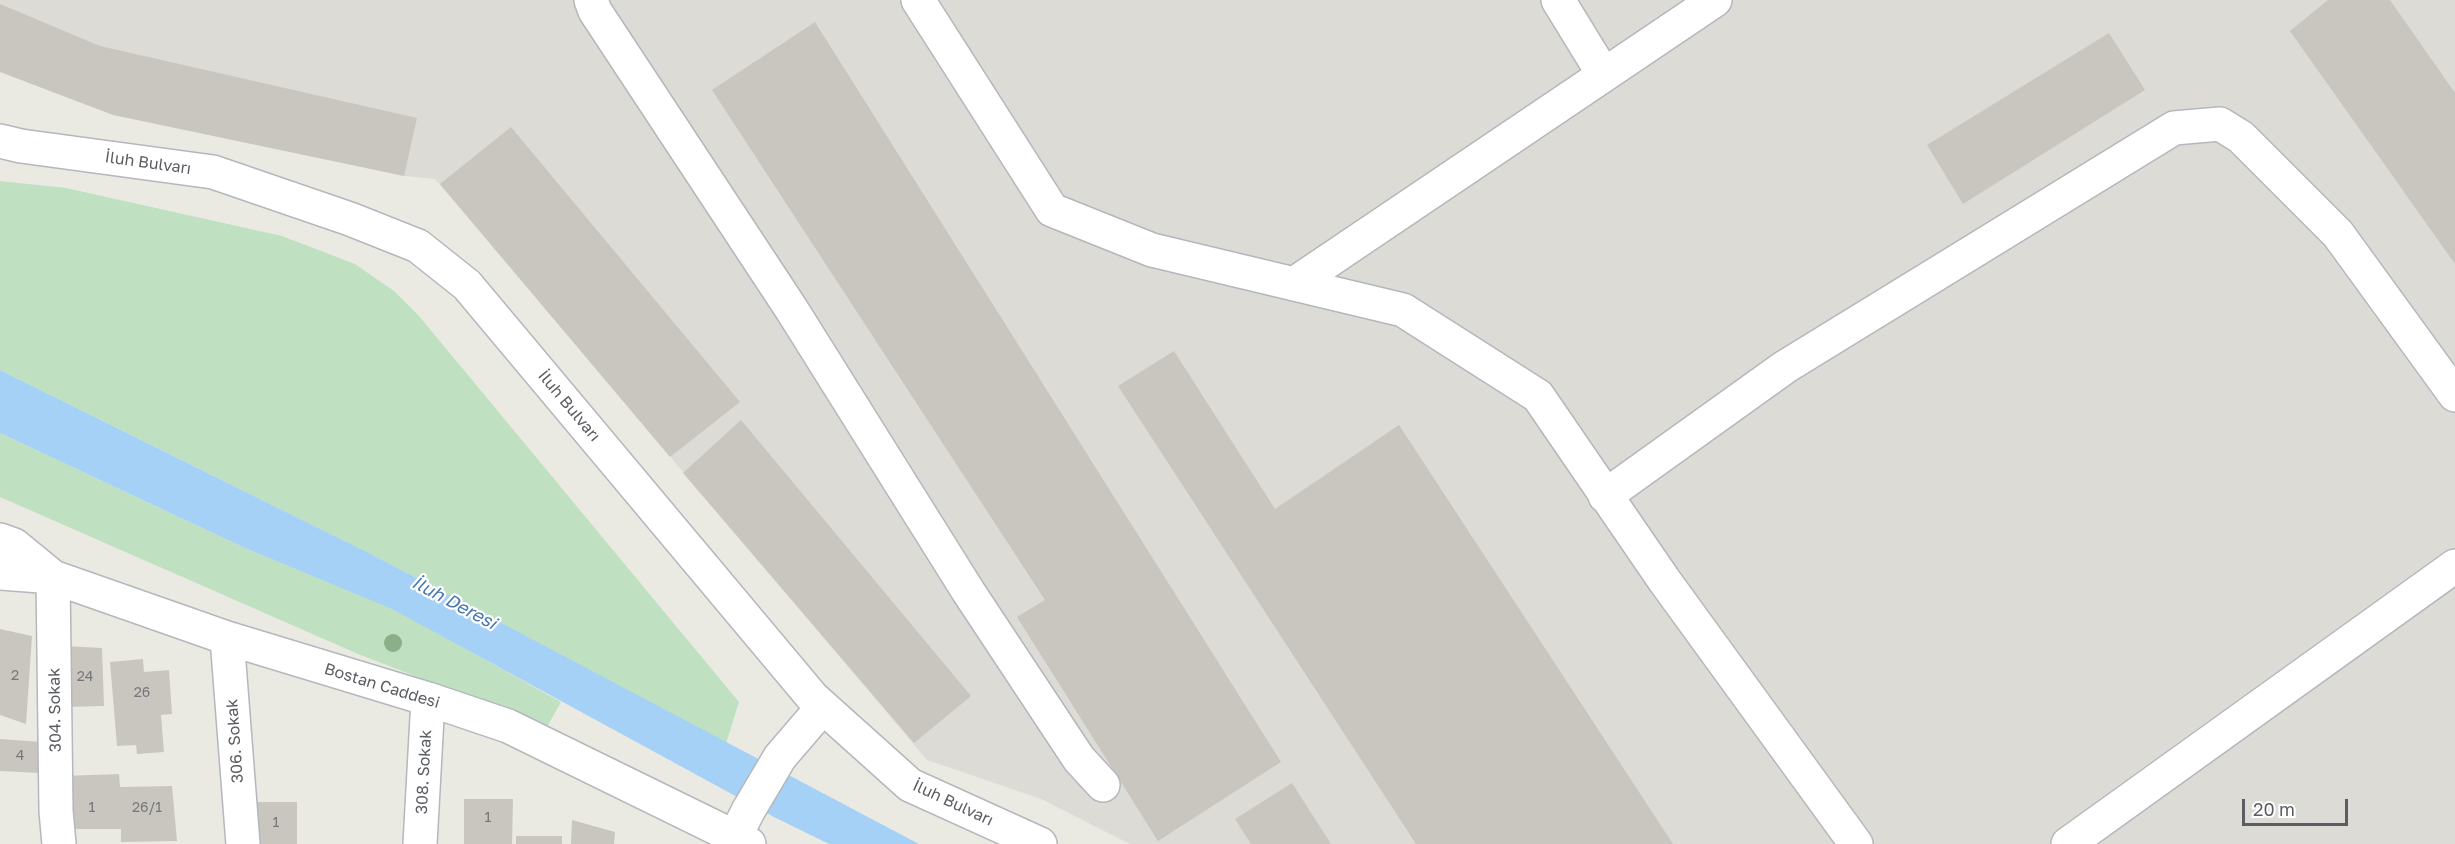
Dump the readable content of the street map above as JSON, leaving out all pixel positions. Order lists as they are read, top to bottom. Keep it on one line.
{"streets":{"street":["İluh Bulvarı","Bostan Caddesi","304. Sokak","306. Sokak","308. Sokak"]},"crossings":[["Bostan Caddesi","304. Sokak"],["Bostan Caddesi","306. Sokak"],["Bostan Caddesi","308. Sokak"]],"water":["İluh Deresi"],"house_numbers":["2","24","26","4","1","26/1","1","1"],"scale_bar":"20 m"}
